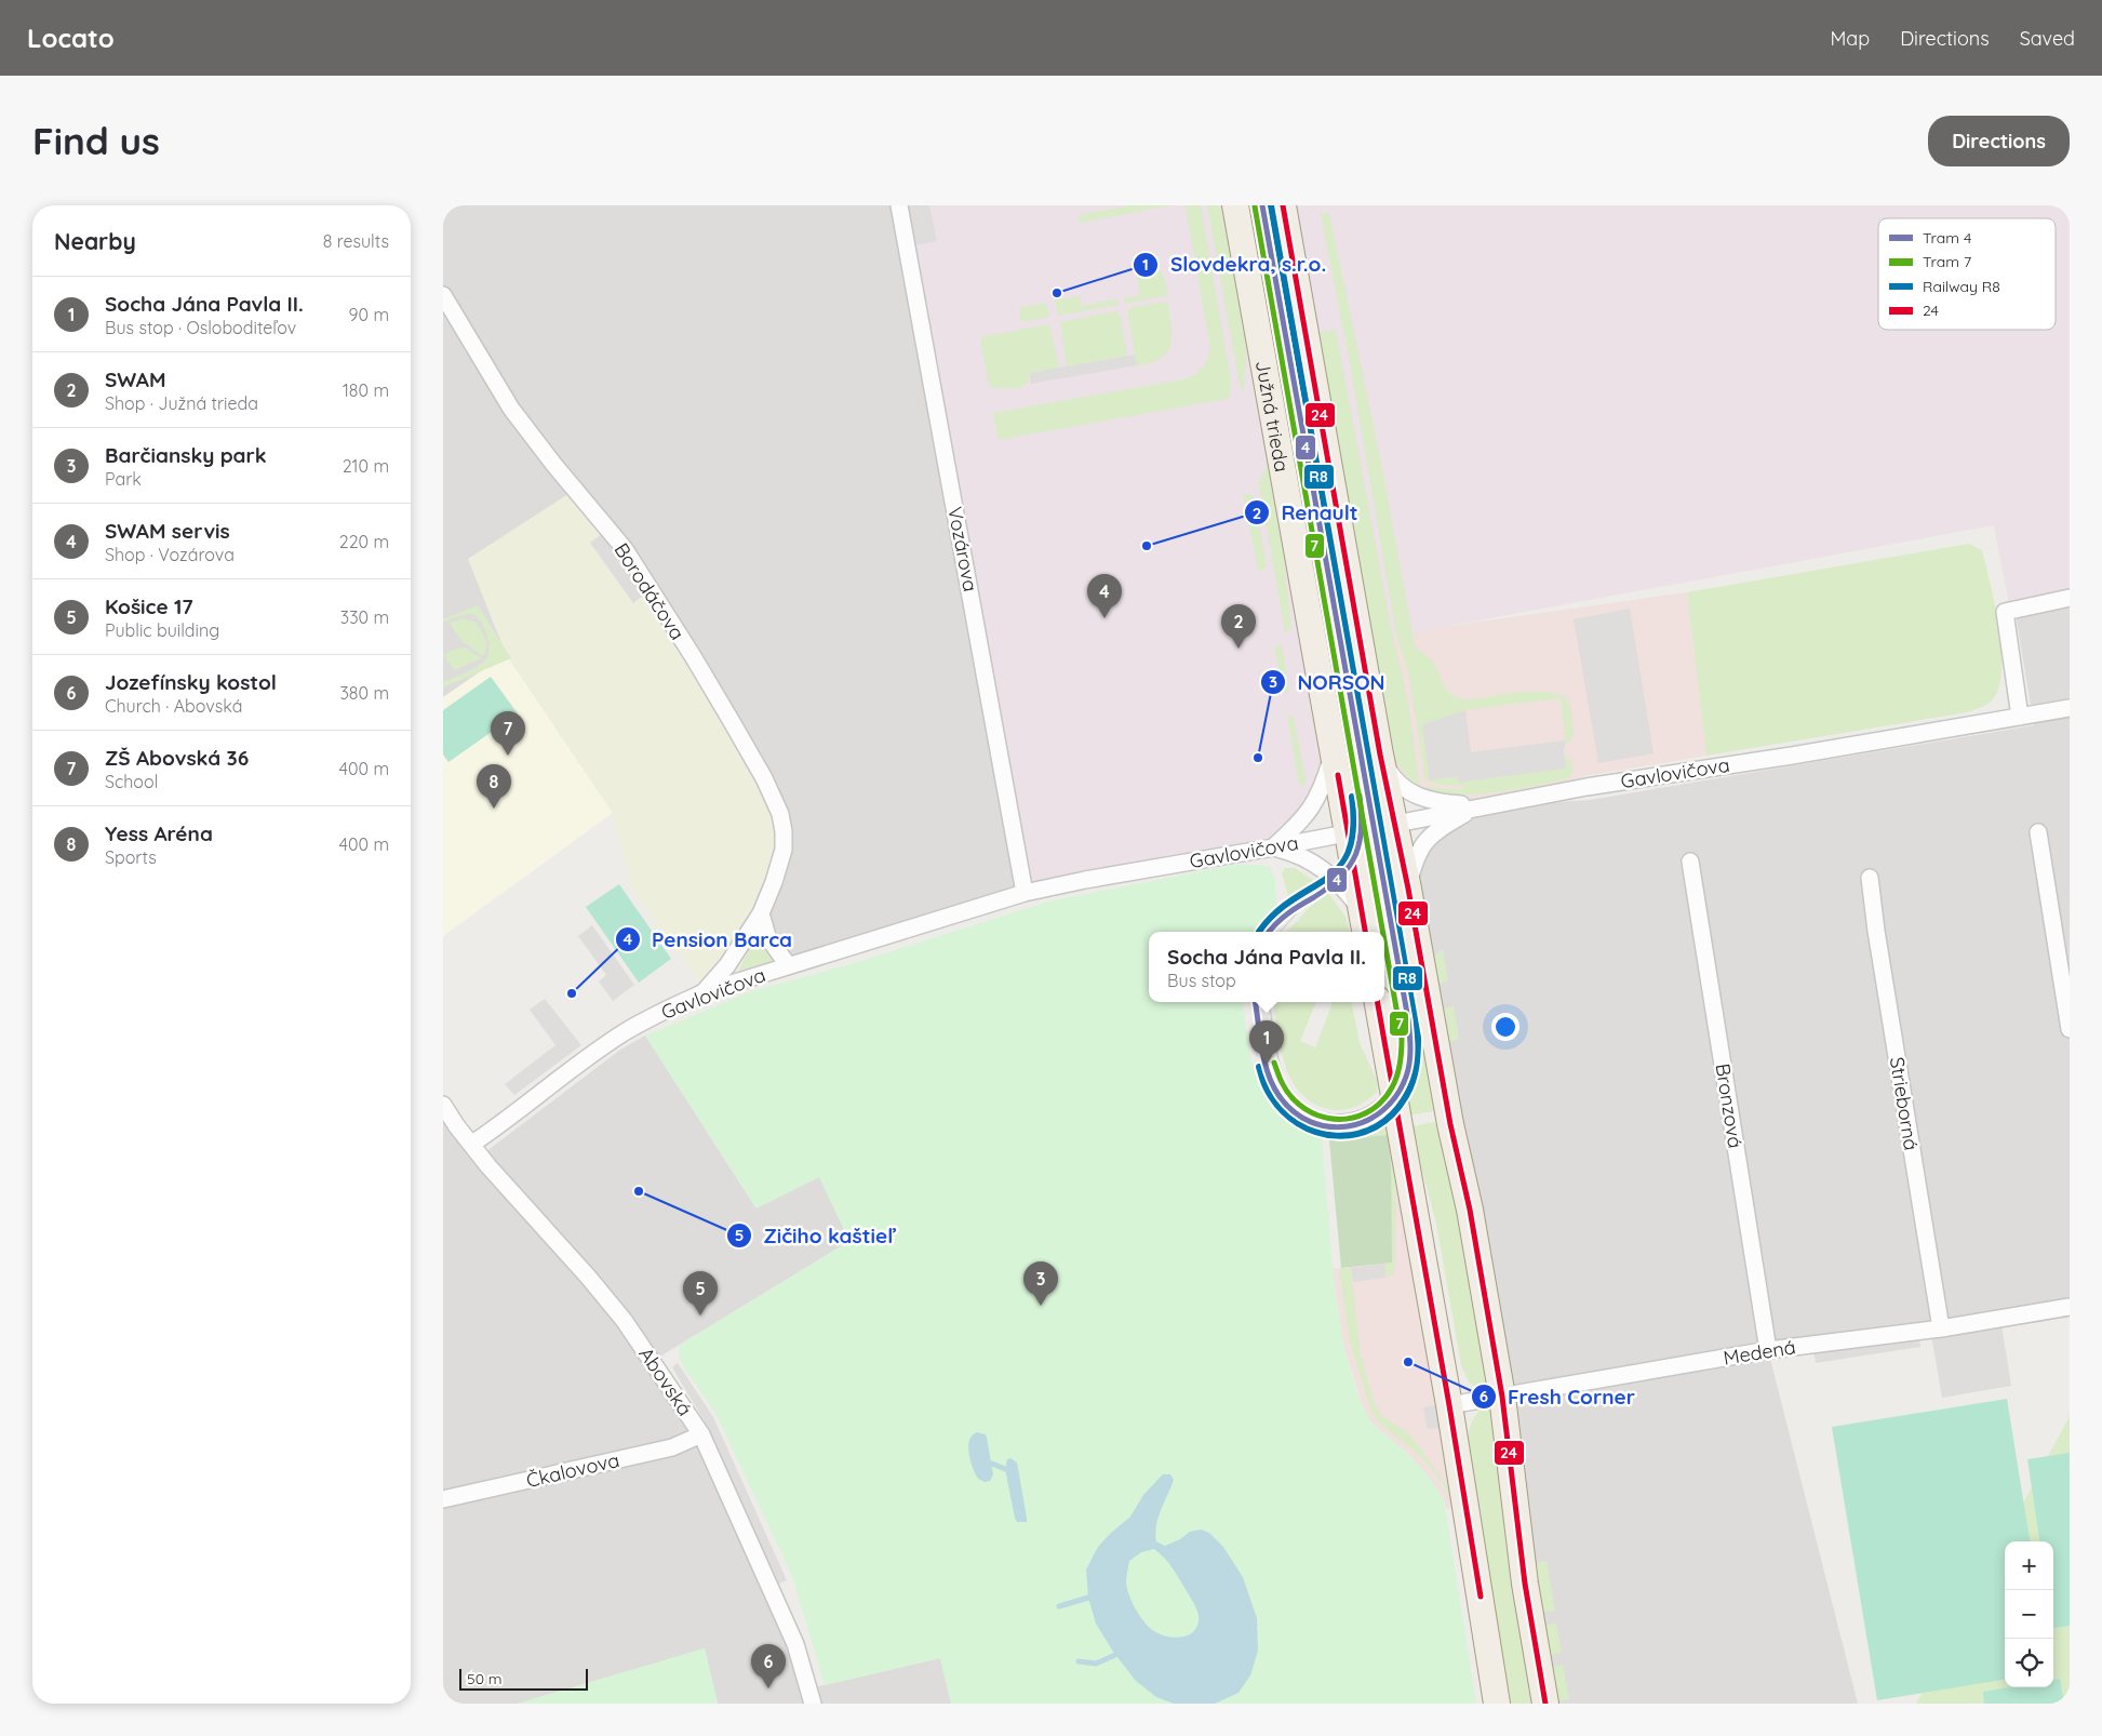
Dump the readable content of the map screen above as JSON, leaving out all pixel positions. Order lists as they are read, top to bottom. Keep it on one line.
{"streets":{"main road":["Južná trieda"],"street":["Vozárova","Borodáčova","Gavlovičova","Strieborná","Bronzová","Medená","Abovská","Čkalovova"]},"crossings":[["Južná trieda","Gavlovičova"],["Vozárova","Gavlovičova"],["Borodáčova","Gavlovičova"],["Gavlovičova","Abovská"],["Strieborná","Medená"],["Bronzová","Medená"],["Abovská","Čkalovova"]],"places":["Slovdekra, s.r.o.","Renault","NORSON","Pension Barca","Zičiho kaštieľ","Fresh Corner"],"lines":["tram line 4","rail line R8","transit line 24","tram line 7"],"legend":["Tram 4","Tram 7","Railway R8","24"],"scale_bar":"50 m","page":{"header":"Locato","nav":["Map","Directions","Saved"],"buttons":"Directions","title":"Find us","heading":["Nearby","8 results"],"list":[{"mark":"1","name":"Socha Jána Pavla II.","note":"Bus stop · Osloboditeľov","value":"90 m"},{"mark":"2","name":"SWAM","note":"Shop · Južná trieda","value":"180 m"},{"mark":"3","name":"Barčiansky park","note":"Park","value":"210 m"},{"mark":"4","name":"SWAM servis","note":"Shop · Vozárova","value":"220 m"},{"mark":"5","name":"Košice 17","note":"Public building","value":"330 m"},{"mark":"6","name":"Jozefínsky kostol","note":"Church · Abovská","value":"380 m"},{"mark":"7","name":"ZŠ Abovská 36","note":"School","value":"400 m"},{"mark":"8","name":"Yess Aréna","note":"Sports","value":"400 m"}],"pins":["4","2","7","8","1","3","5","6"],"popup":["Socha Jána Pavla II.","Bus stop"],"map_buttons":["+","−"],"scale":"50 m"}}
